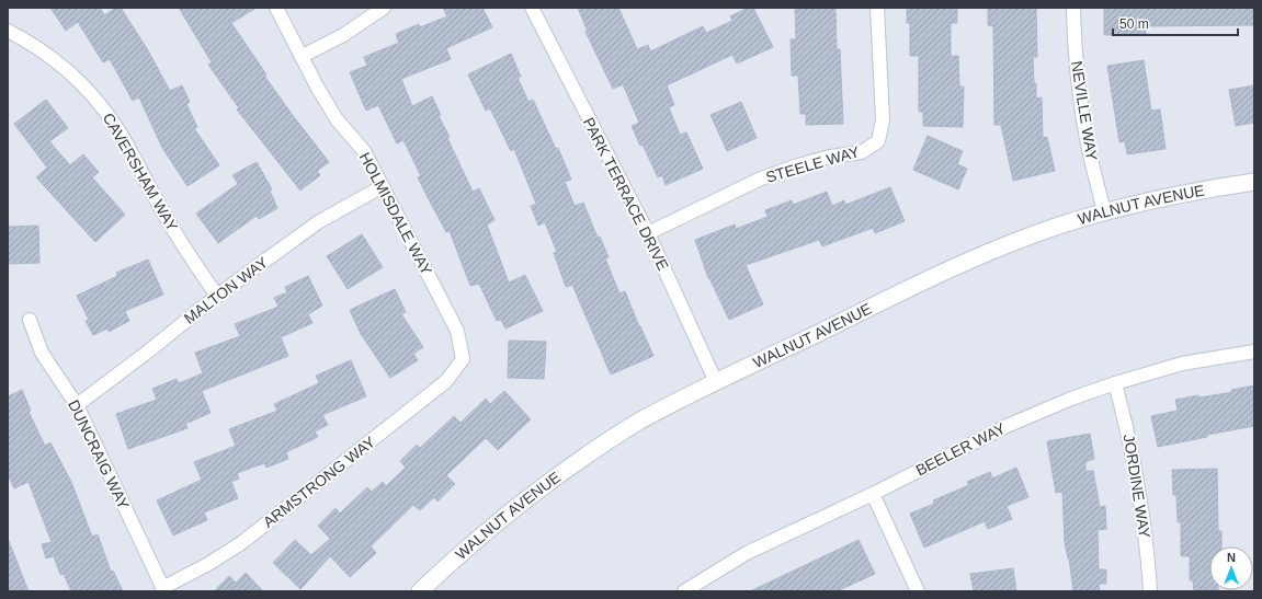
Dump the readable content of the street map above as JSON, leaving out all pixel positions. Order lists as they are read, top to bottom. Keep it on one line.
{"streets":{"street":["NEVILLE WAY","STEELE WAY","CAVERSHAM WAY","PARK TERRACE DRIVE","WALNUT AVENUE","HOLMISDALE WAY","MALTON WAY","BEELER WAY","DUNCRAIG WAY","ARMSTRONG WAY","JORDINE WAY"]},"crossings":[["NEVILLE WAY","WALNUT AVENUE"],["STEELE WAY","PARK TERRACE DRIVE"],["CAVERSHAM WAY","MALTON WAY"],["PARK TERRACE DRIVE","WALNUT AVENUE"],["HOLMISDALE WAY","MALTON WAY"],["HOLMISDALE WAY","ARMSTRONG WAY"],["MALTON WAY","DUNCRAIG WAY"],["BEELER WAY","JORDINE WAY"],["DUNCRAIG WAY","ARMSTRONG WAY"]],"scale_bar":"50 m","north":"top"}
